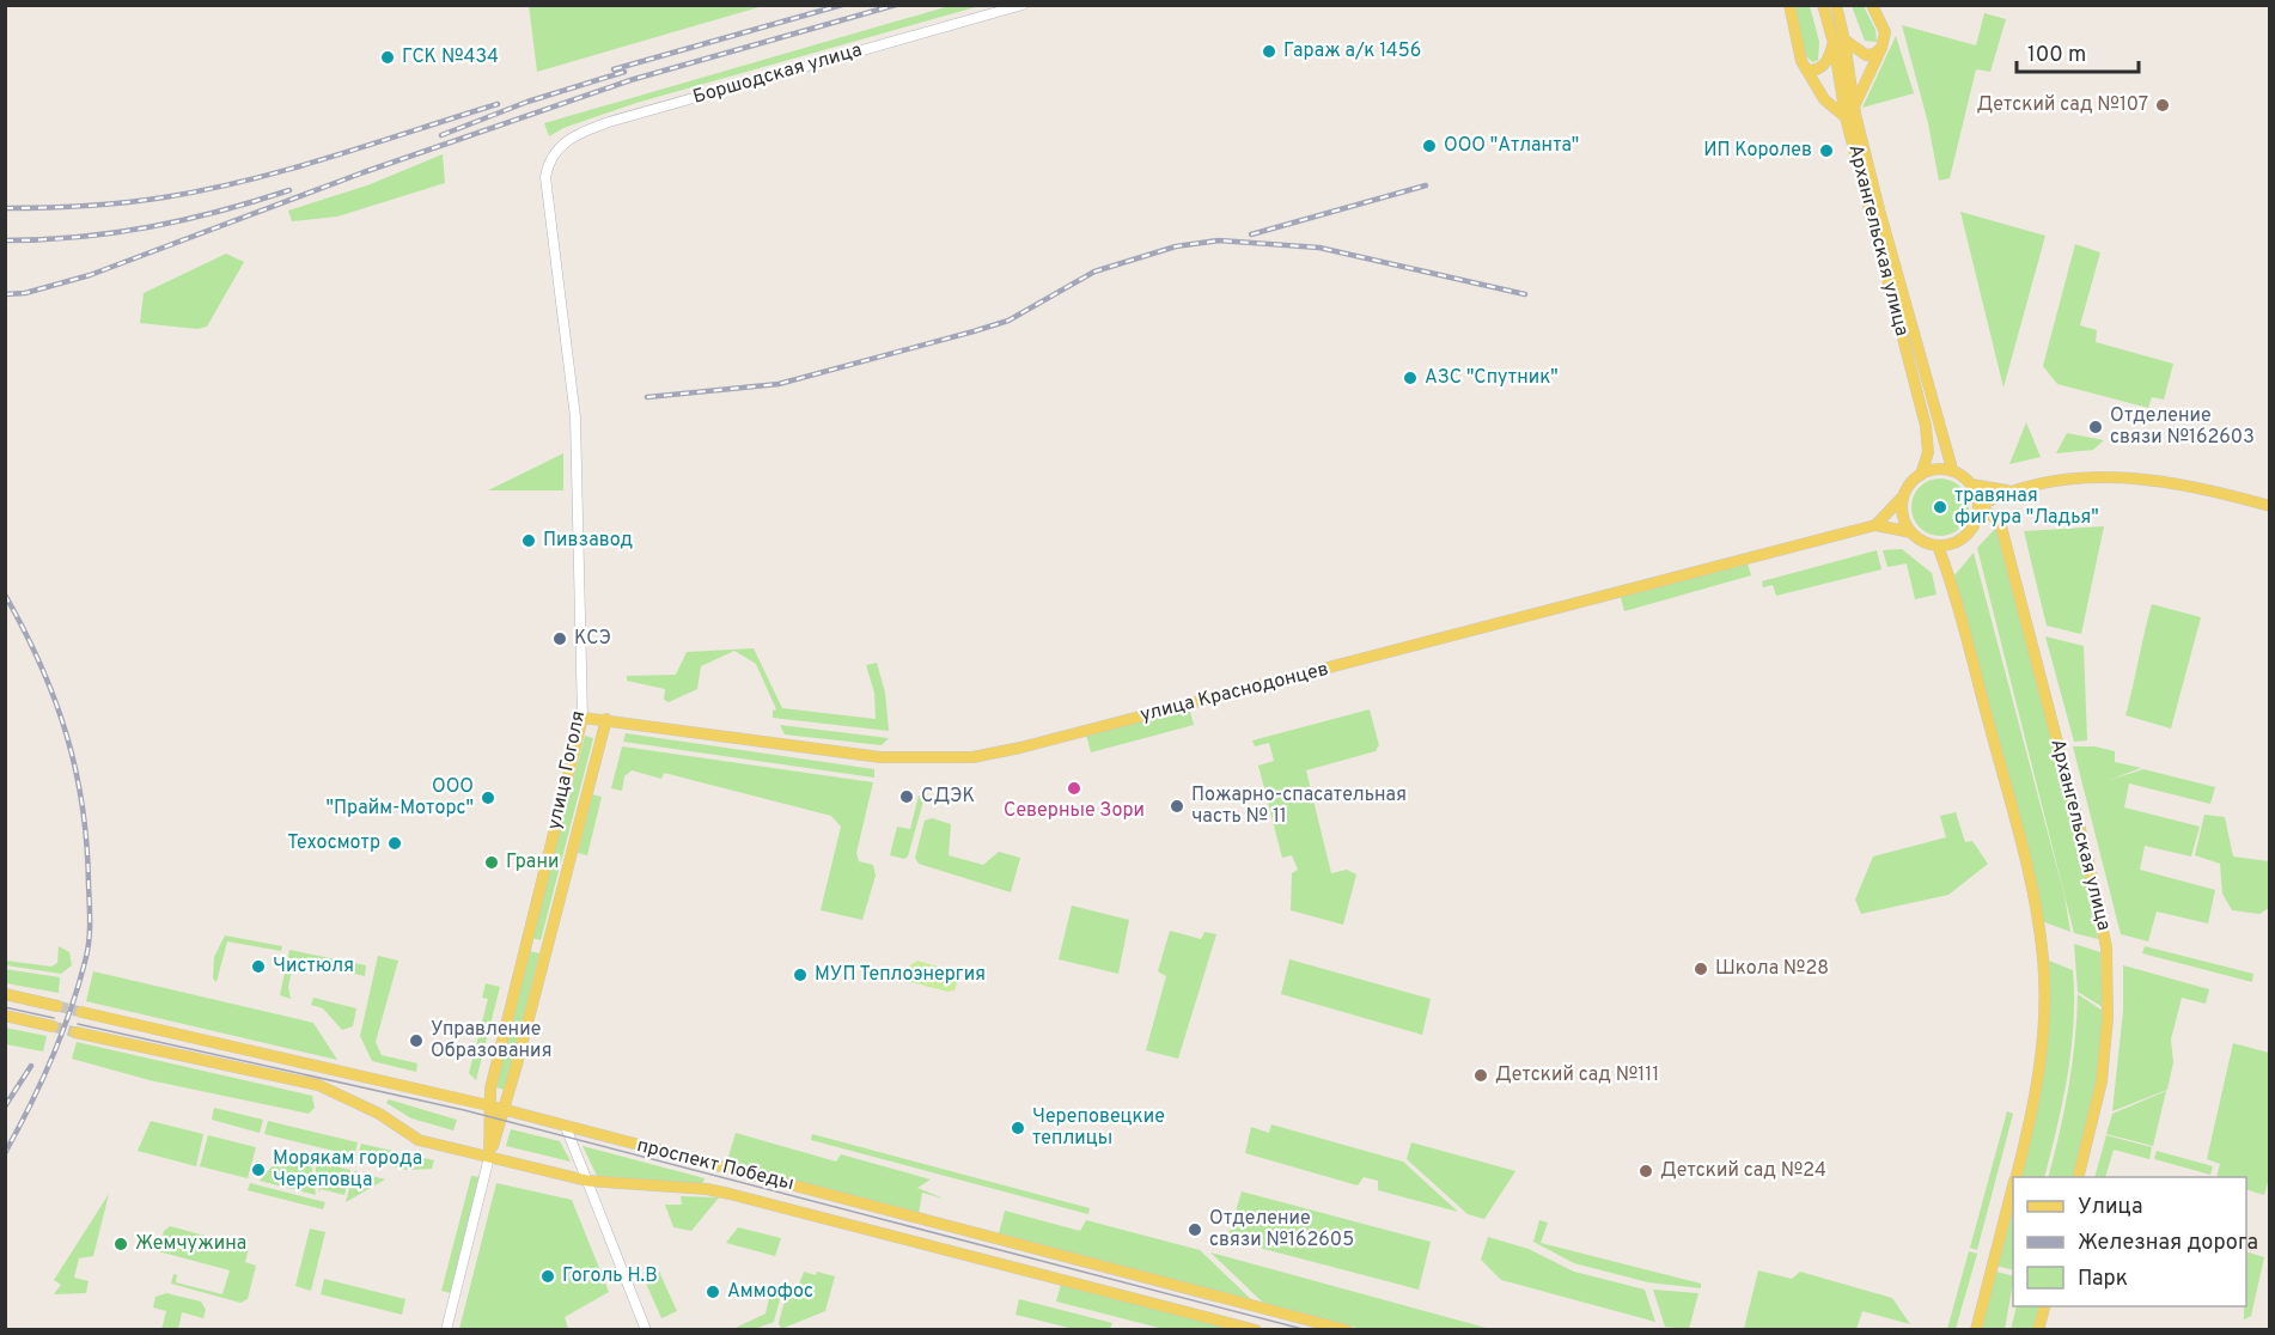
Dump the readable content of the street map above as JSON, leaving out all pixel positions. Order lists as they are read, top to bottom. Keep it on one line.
{"streets":{"main road":["Архангельская улица","улица Краснодонцев","улица Гоголя","проспект Победы"],"street":["Боршодская улица"]},"crossings":[["Боршодская улица","улица Гоголя"],["Архангельская улица","улица Краснодонцев"],["улица Краснодонцев","улица Гоголя"],["улица Гоголя","проспект Победы"]],"places":["Гараж а/к 1456","ГСК №434","Детский сад №107","ООО \"Атланта\"","ИП Королев","АЗС \"Спутник\"","Отделение связи №162603","травяная фигура \"Ладья\"","Пивзавод","КСЭ","Северные Зори","СДЭК","ООО \"Прайм-Моторс\"","Пожарно-спасательная часть № 11","Техосмотр","Грани","Чистюля","Школа №28","МУП Теплоэнергия","Управление Образования","Детский сад №111","Череповецкие теплицы","Морякам города Череповца","Детский сад №24","Отделение связи №162605","Жемчужина","Гоголь Н.В","Аммофос"],"legend":["Улица","Железная дорога","Парк"],"scale_bar":"100 m"}
